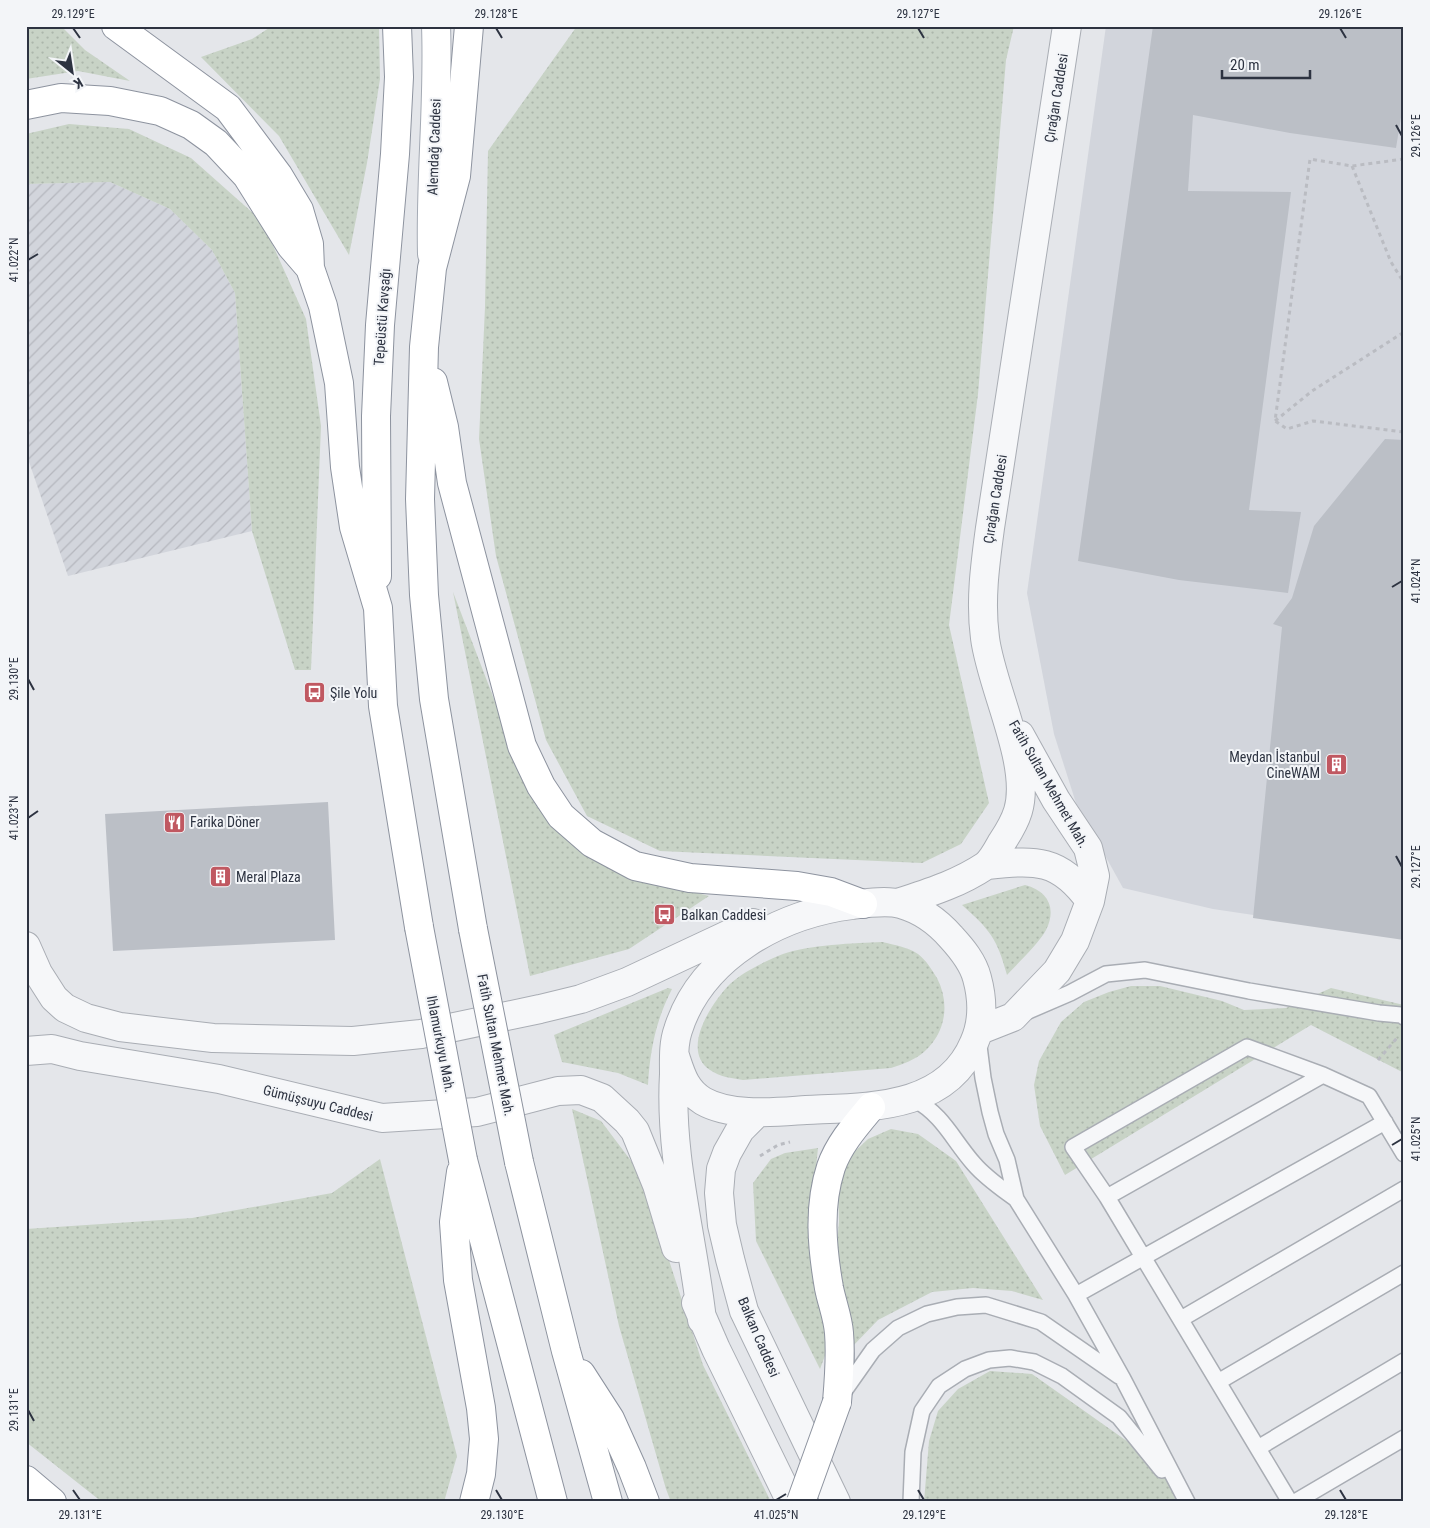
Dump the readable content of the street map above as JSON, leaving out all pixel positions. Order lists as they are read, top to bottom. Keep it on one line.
{"streets":{"main road":["Alemdağ Caddesi","Tepeüstü Kavşağı","Fatih Sultan Mehmet Mah.","Ihlamurkuyu Mah."],"street":["Çırağan Caddesi","Gümüşsuyu Caddesi","Balkan Caddesi"]},"crossings":[["Çırağan Caddesi","Fatih Sultan Mehmet Mah."],["Alemdağ Caddesi","Fatih Sultan Mehmet Mah."],["Tepeüstü Kavşağı","Ihlamurkuyu Mah."]],"places":{"bus stop":["Şile Yolu","Balkan Caddesi"],"building":["Meydan İstanbul CineWAM","Meral Plaza"],"restaurant":["Farika Döner"]},"scale_bar":"20 m","north":"bottom right","coordinates":["29.129°E","29.128°E","29.127°E","29.126°E","41.022°N","41.024°N","29.130°E","41.023°N","41.025°N","29.131°E"]}
